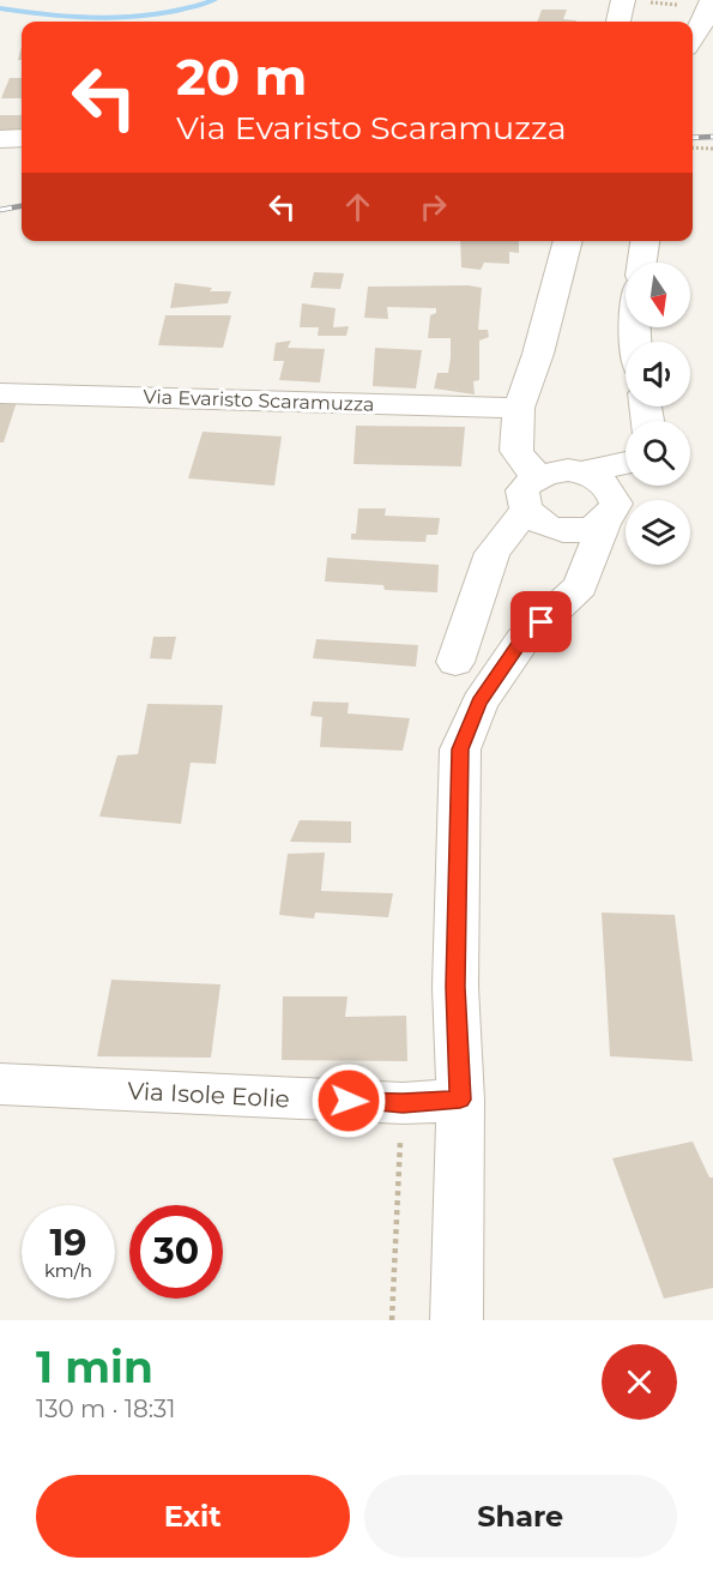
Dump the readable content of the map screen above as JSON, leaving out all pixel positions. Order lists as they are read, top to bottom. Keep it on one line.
{"streets":{"street":["Via Evaristo Scaramuzza","Via Isole Eolie"]},"north":"bottom","page":{"turn":["20 m","Via Evaristo Scaramuzza"],"speed":"19 km/h","limit":"30","heading":["1 min","130 m · 18:31"],"buttons":["Exit","Share"]}}
